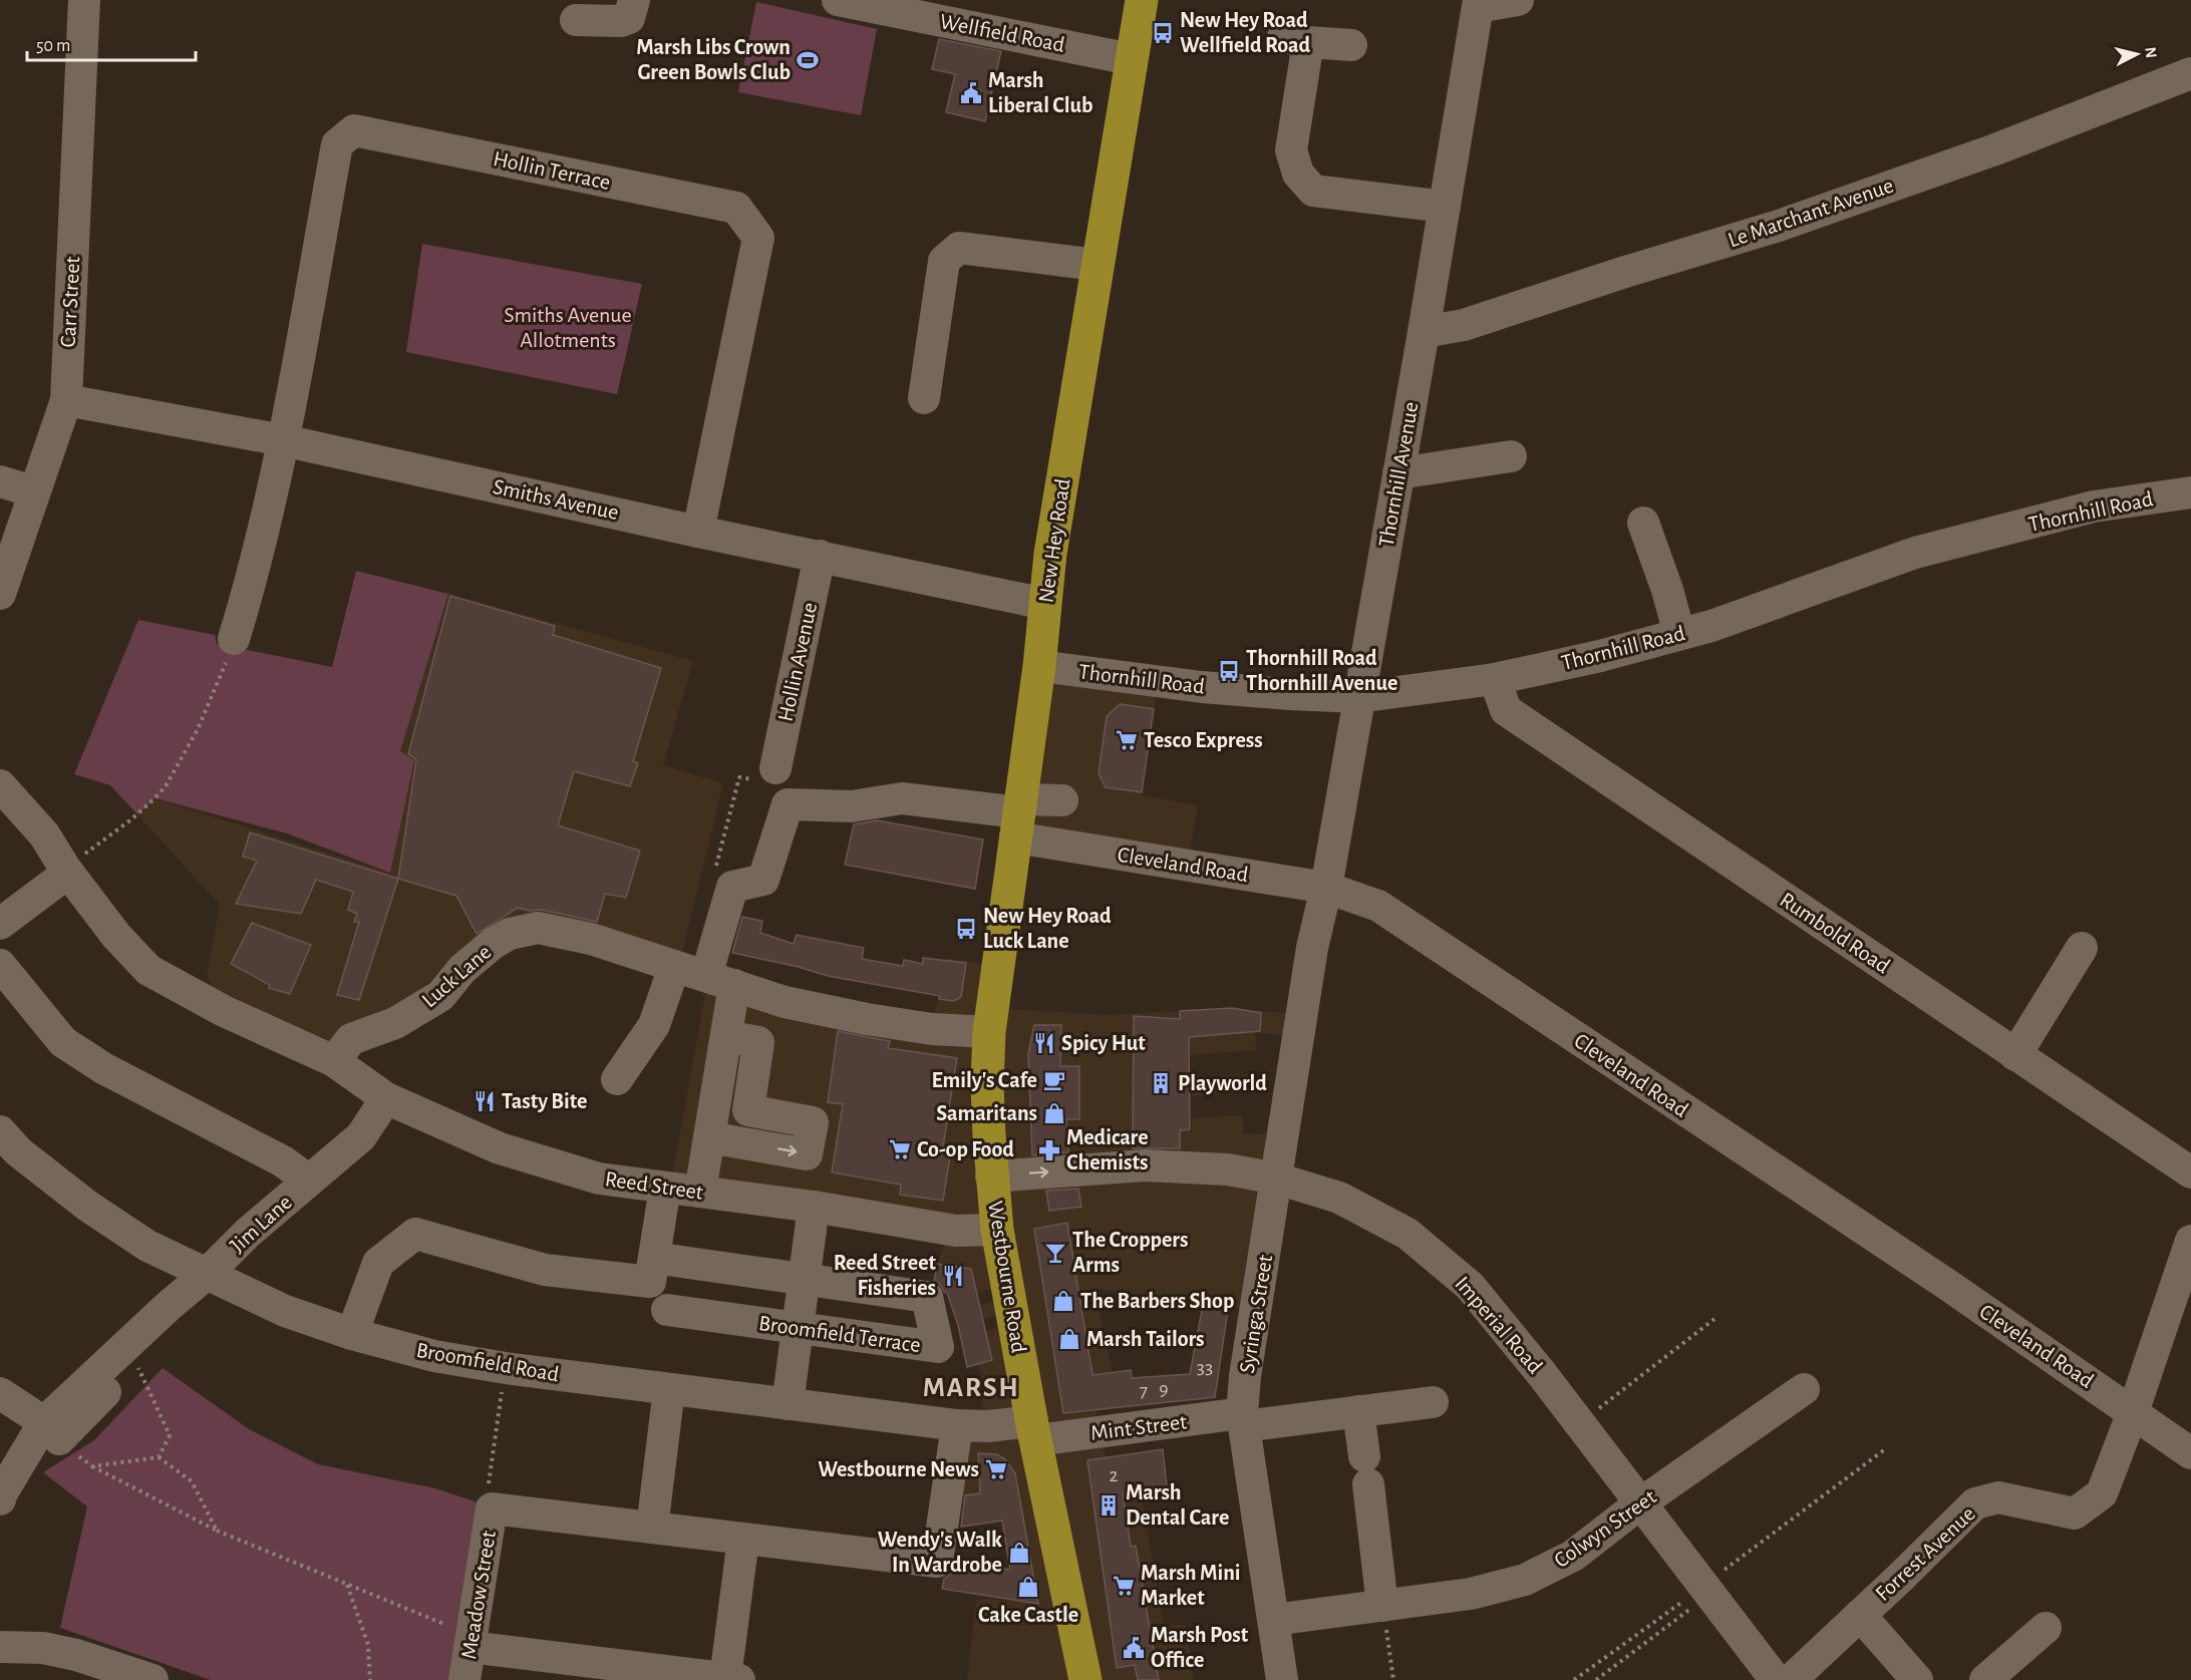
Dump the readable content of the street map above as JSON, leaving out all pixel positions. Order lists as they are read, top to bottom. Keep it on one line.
{"streets":{"highway":["New Hey Road","Westbourne Road"],"street":["Wellfield Road","Hollin Terrace","Le Marchant Avenue","Carr Street","Thornhill Avenue","Smiths Avenue","Thornhill Road","Hollin Avenue","Cleveland Road","Rumbold Road","Luck Lane","Reed Street","Jim Lane","Syringa Street","Imperial Road","Broomfield Terrace","Broomfield Road","Mint Street","Colwyn Street","Forrest Avenue","Meadow Street"]},"crossings":[["Wellfield Road","New Hey Road"],["Hollin Terrace","Smiths Avenue"],["Le Marchant Avenue","Thornhill Avenue"],["Carr Street","Smiths Avenue"],["Thornhill Avenue","Thornhill Road"],["Thornhill Avenue","Cleveland Road"],["Thornhill Avenue","Syringa Street"],["Smiths Avenue","New Hey Road"],["Smiths Avenue","Hollin Avenue"],["Thornhill Road","New Hey Road"],["Thornhill Road","Rumbold Road"],["New Hey Road","Cleveland Road"],["New Hey Road","Luck Lane"],["New Hey Road","Westbourne Road"],["Cleveland Road","Forrest Avenue"],["Luck Lane","Reed Street"],["Reed Street","Jim Lane"],["Reed Street","Westbourne Road"],["Jim Lane","Broomfield Road"],["Westbourne Road","Imperial Road"],["Westbourne Road","Broomfield Road"],["Westbourne Road","Mint Street"],["Syringa Street","Imperial Road"],["Syringa Street","Mint Street"],["Syringa Street","Colwyn Street"],["Imperial Road","Colwyn Street"],["Broomfield Terrace","Broomfield Road"],["Broomfield Road","Mint Street"]],"districts":["MARSH"],"parks":["Smiths Avenue Allotments"],"places":{"bus stop":["New Hey Road Wellfield Road","Thornhill Road Thornhill Avenue","New Hey Road Luck Lane"],"sports":["Marsh Libs Crown Green Bowls Club"],"public building":["Marsh Liberal Club","Marsh Post Office"],"supermarket":["Tesco Express","Co-op Food","Westbourne News","Marsh Mini Market"],"restaurant":["Spicy Hut","Tasty Bite","Reed Street Fisheries"],"cafe":["Emily's Cafe"],"building":["Playworld","Marsh Dental Care"],"shop":["Samaritans","The Barbers Shop","Marsh Tailors","Wendy's Walk In Wardrobe","Cake Castle"],"pharmacy":["Medicare Chemists"],"bar":["The Croppers Arms"]},"house_numbers":["33","9","7","2"],"scale_bar":"50 m","north":"right"}
